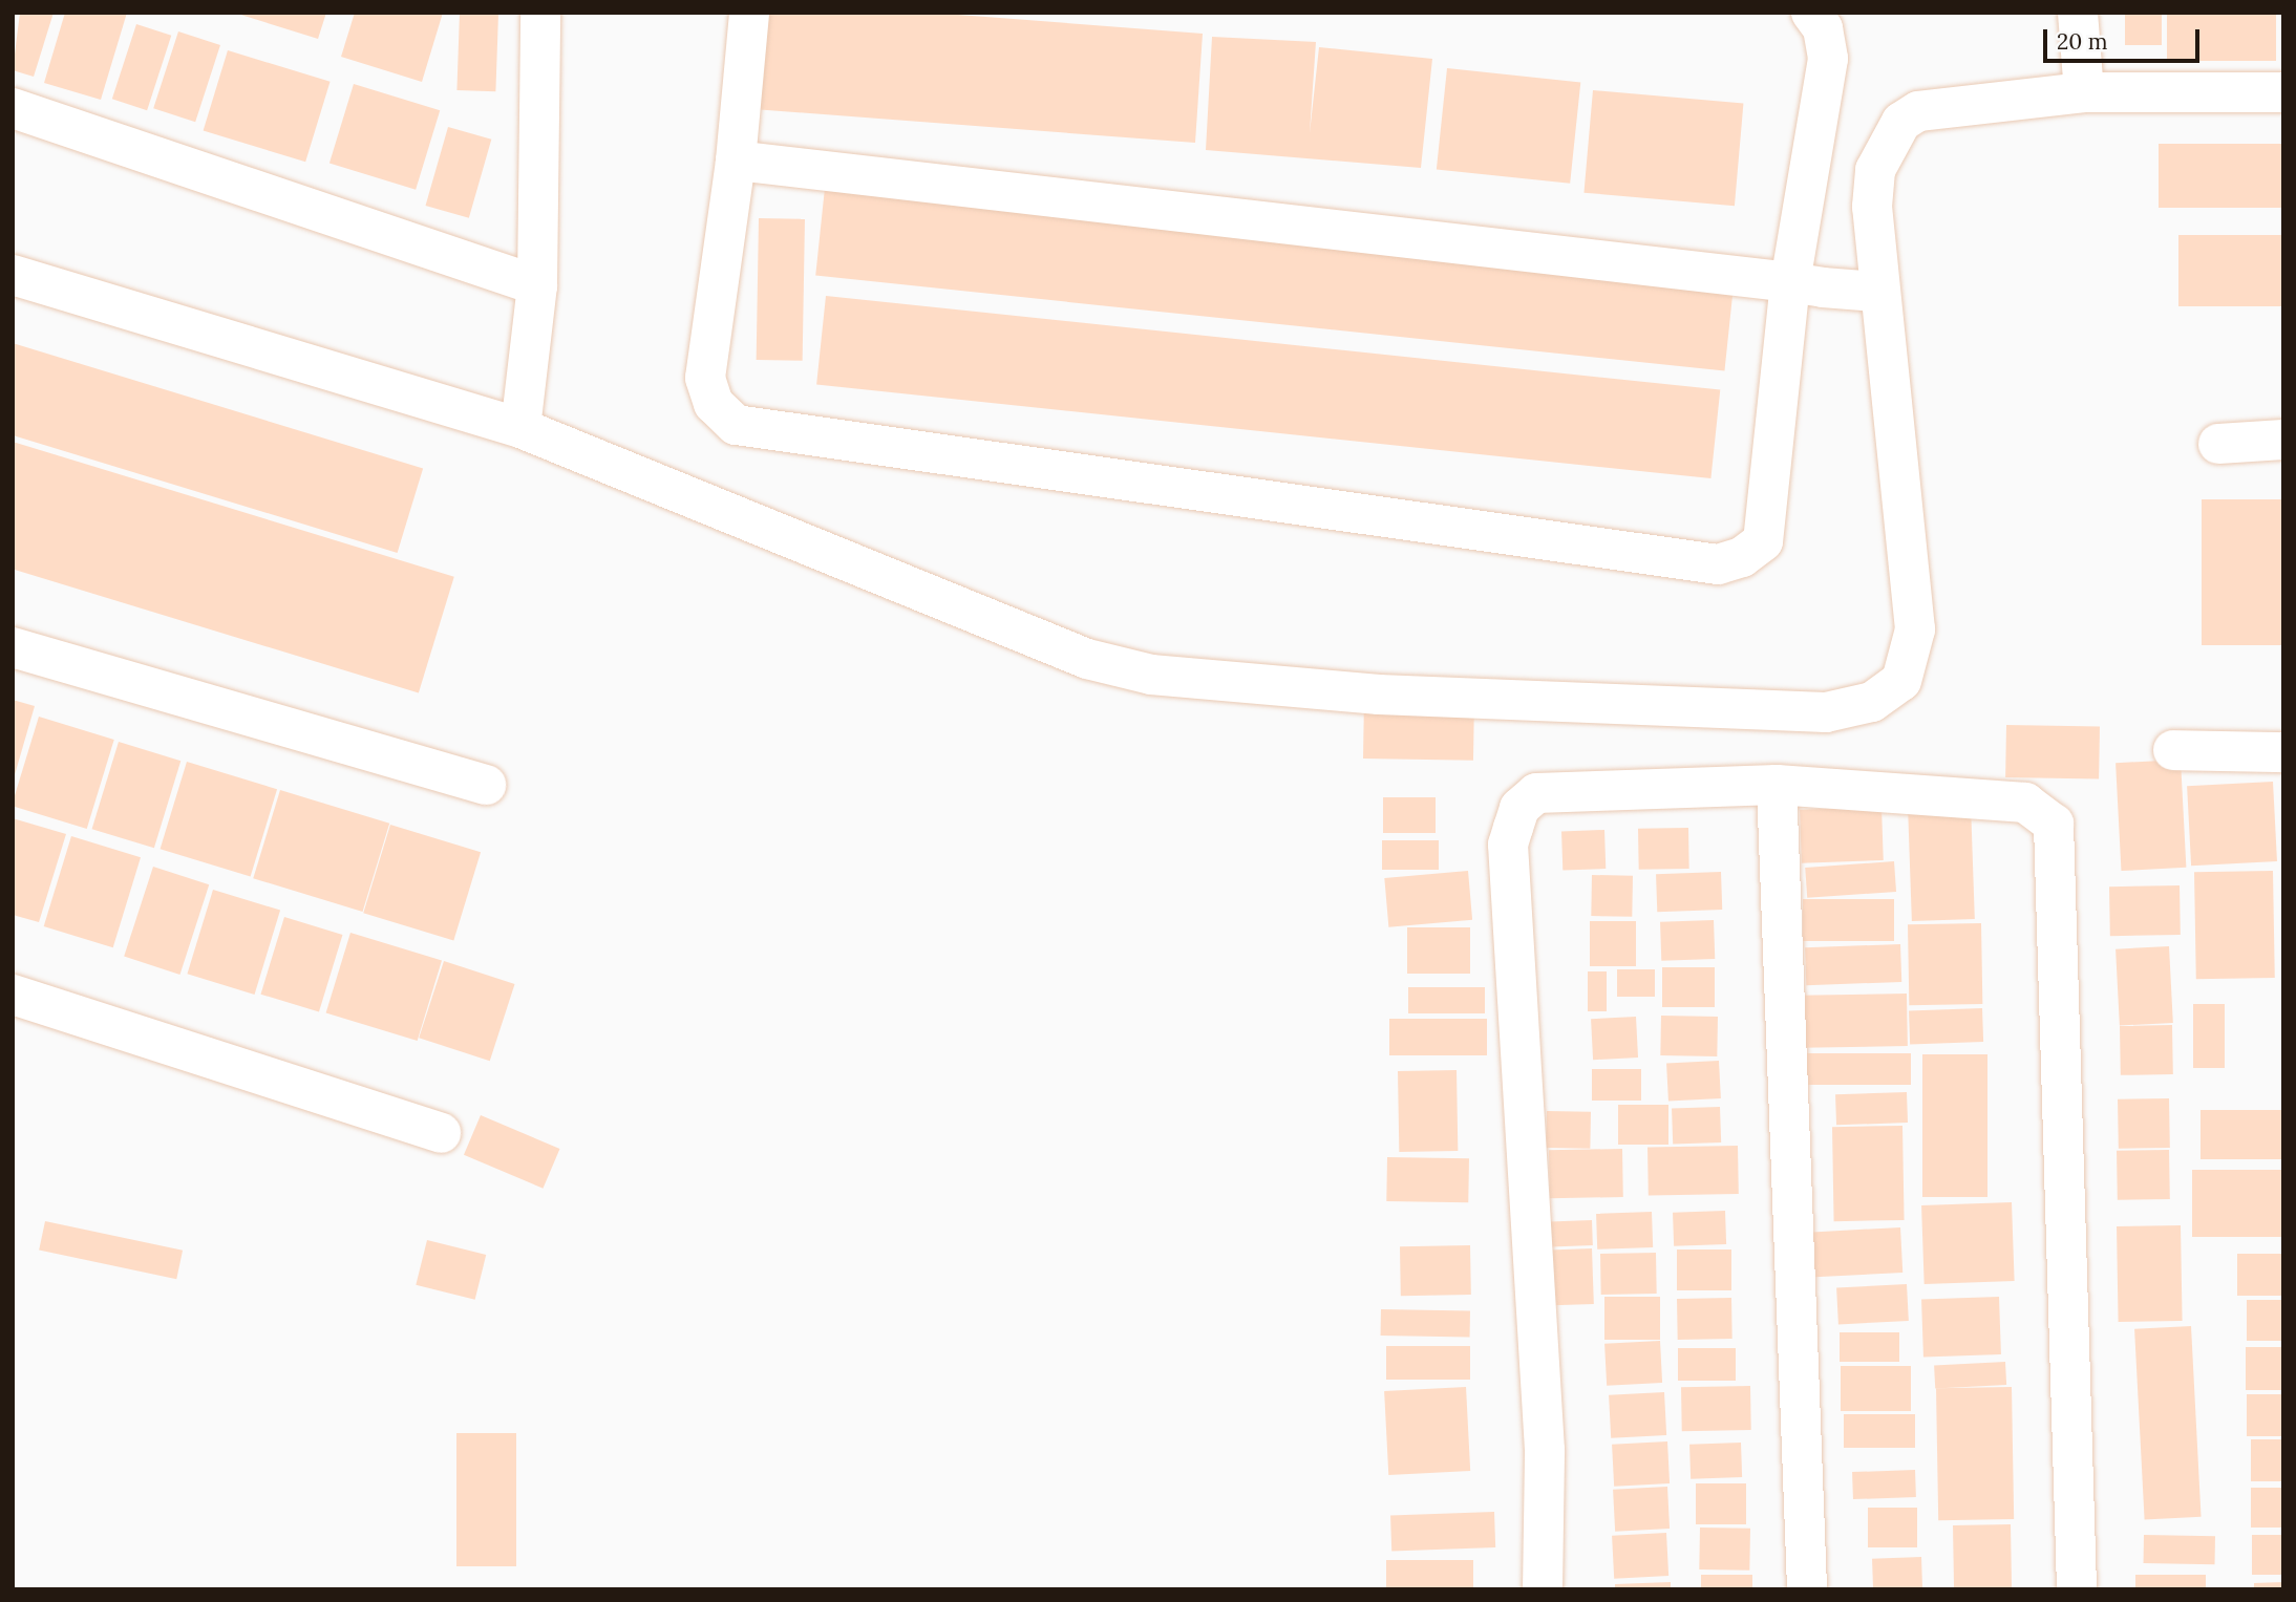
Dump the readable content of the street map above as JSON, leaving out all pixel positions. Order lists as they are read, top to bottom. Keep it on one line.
{"scale_bar":"20 m"}
